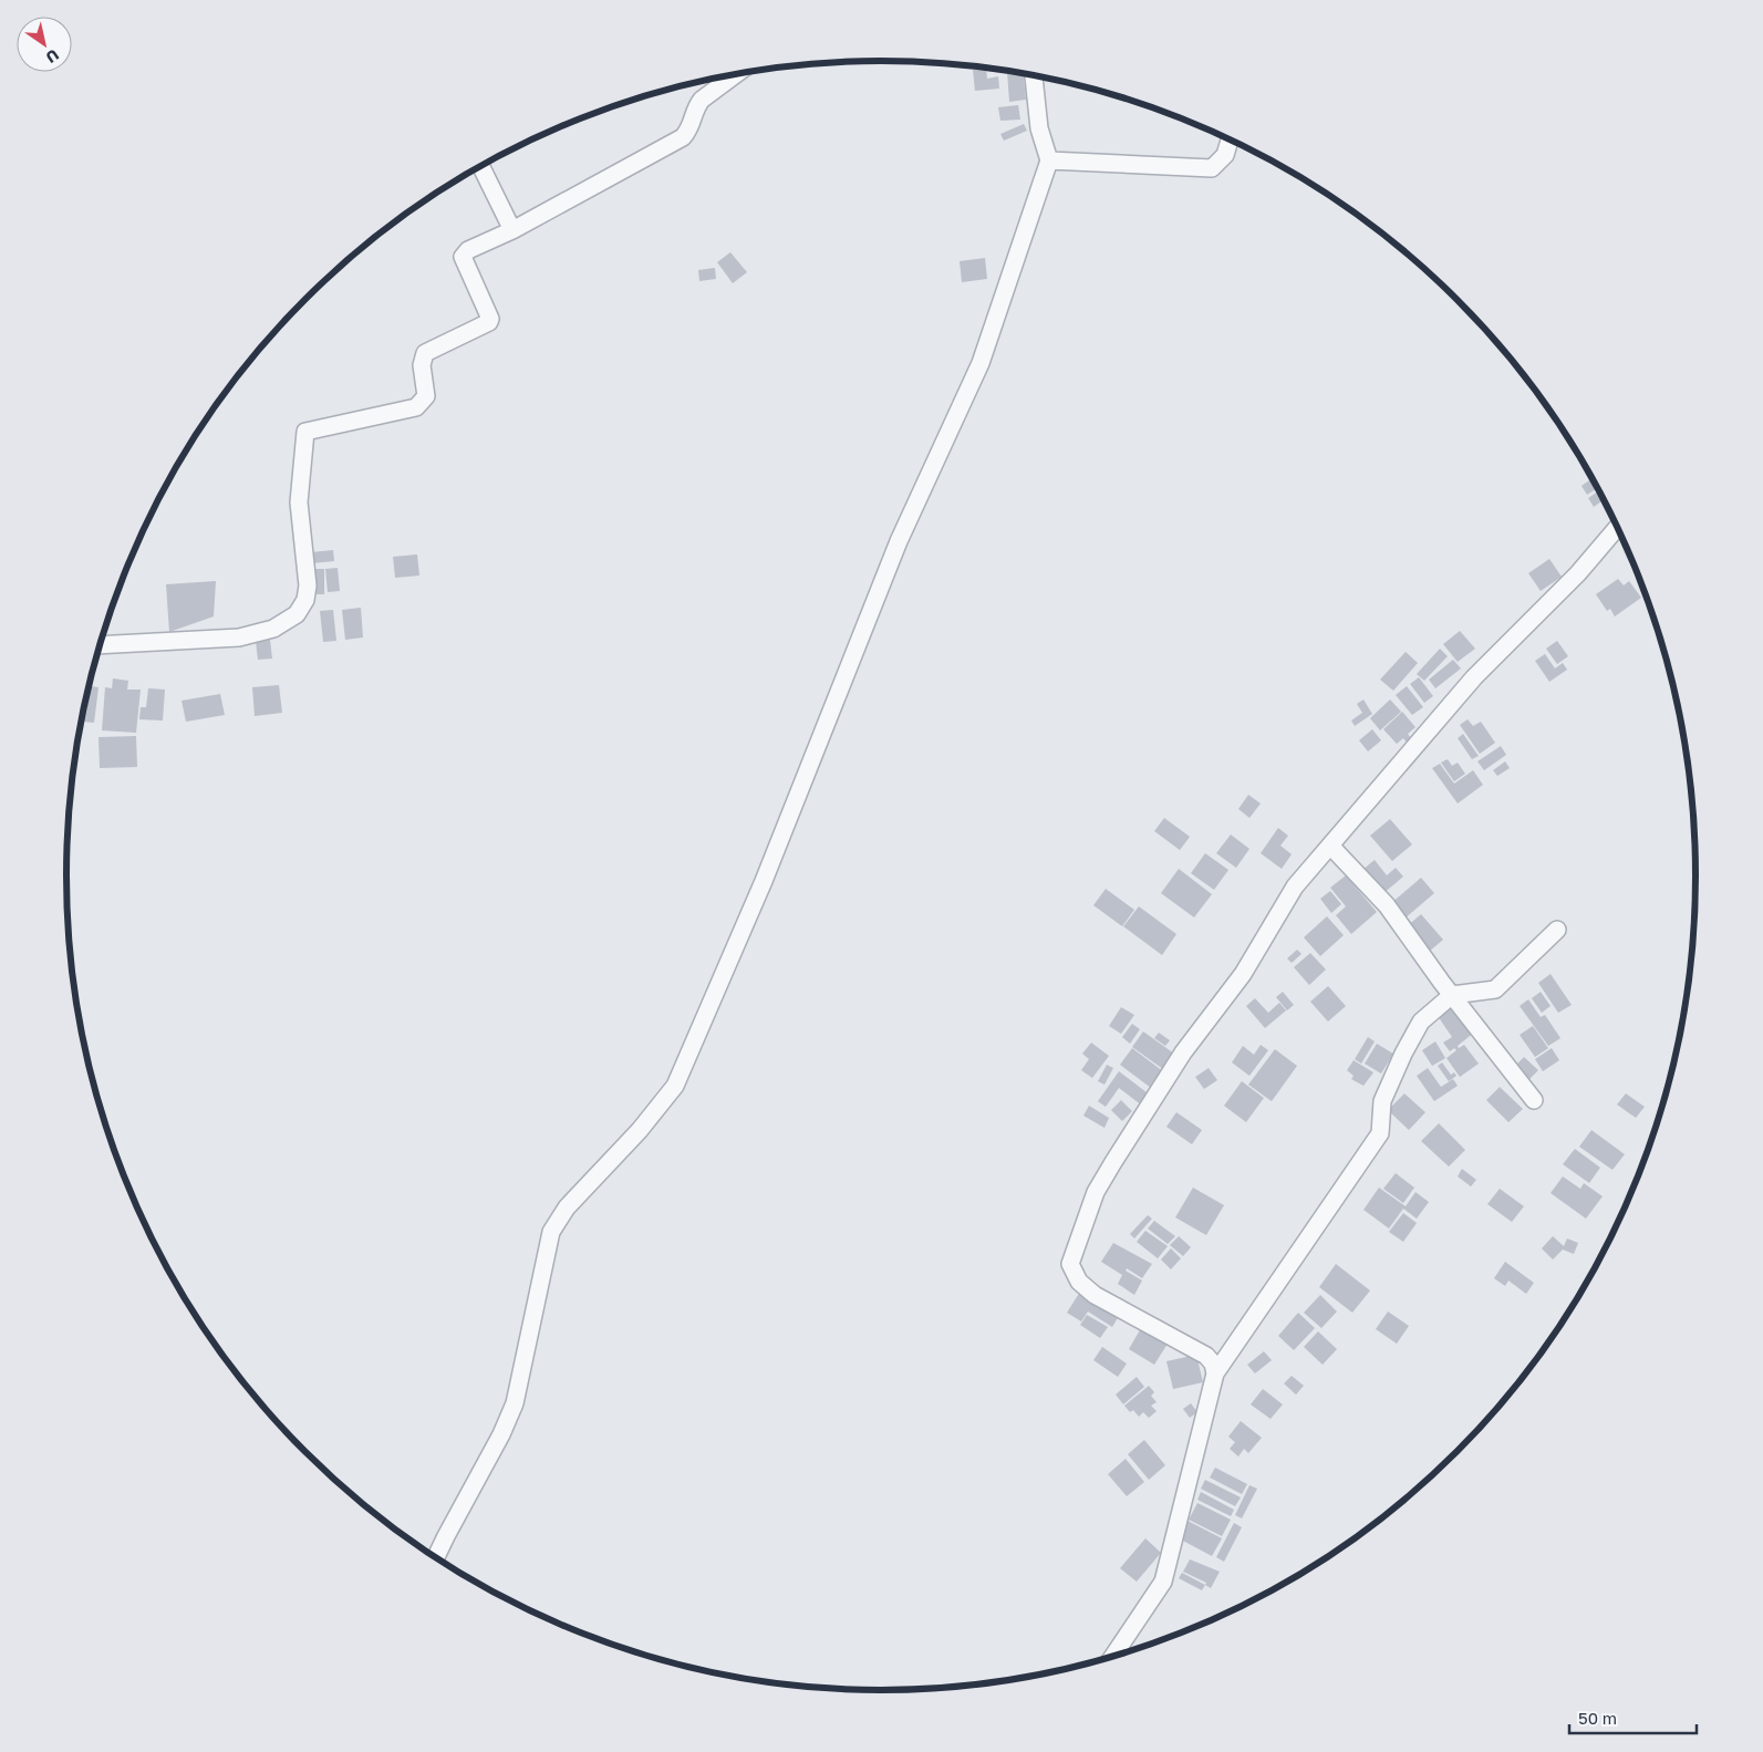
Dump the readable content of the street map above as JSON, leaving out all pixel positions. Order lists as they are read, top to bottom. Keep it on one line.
{"scale_bar":"50 m","north":"bottom right"}
